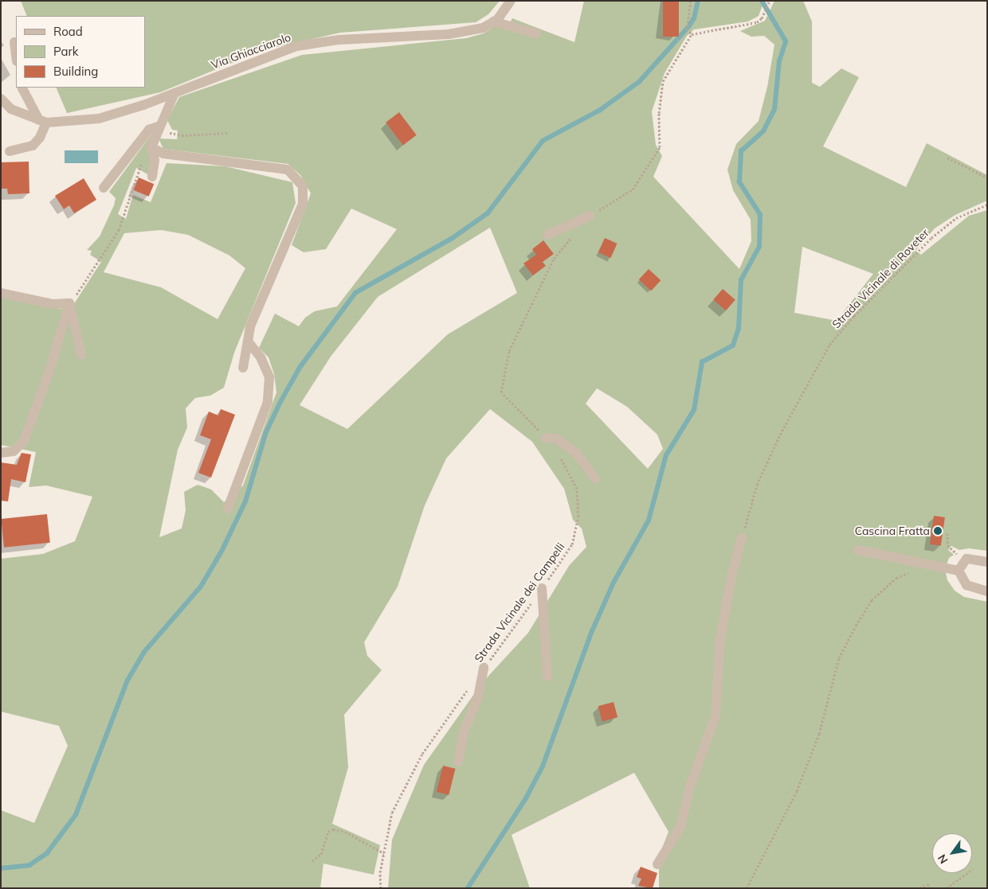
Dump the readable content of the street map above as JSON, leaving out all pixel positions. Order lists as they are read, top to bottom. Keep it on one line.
{"streets":{"street":["Via Ghiacciarolo"],"path":["Strada Vicinale di Roveter","Strada Vicinale dei Campelli"]},"places":["Cascina Fratta"],"legend":["Road","Park","Building"],"north":"bottom left"}
